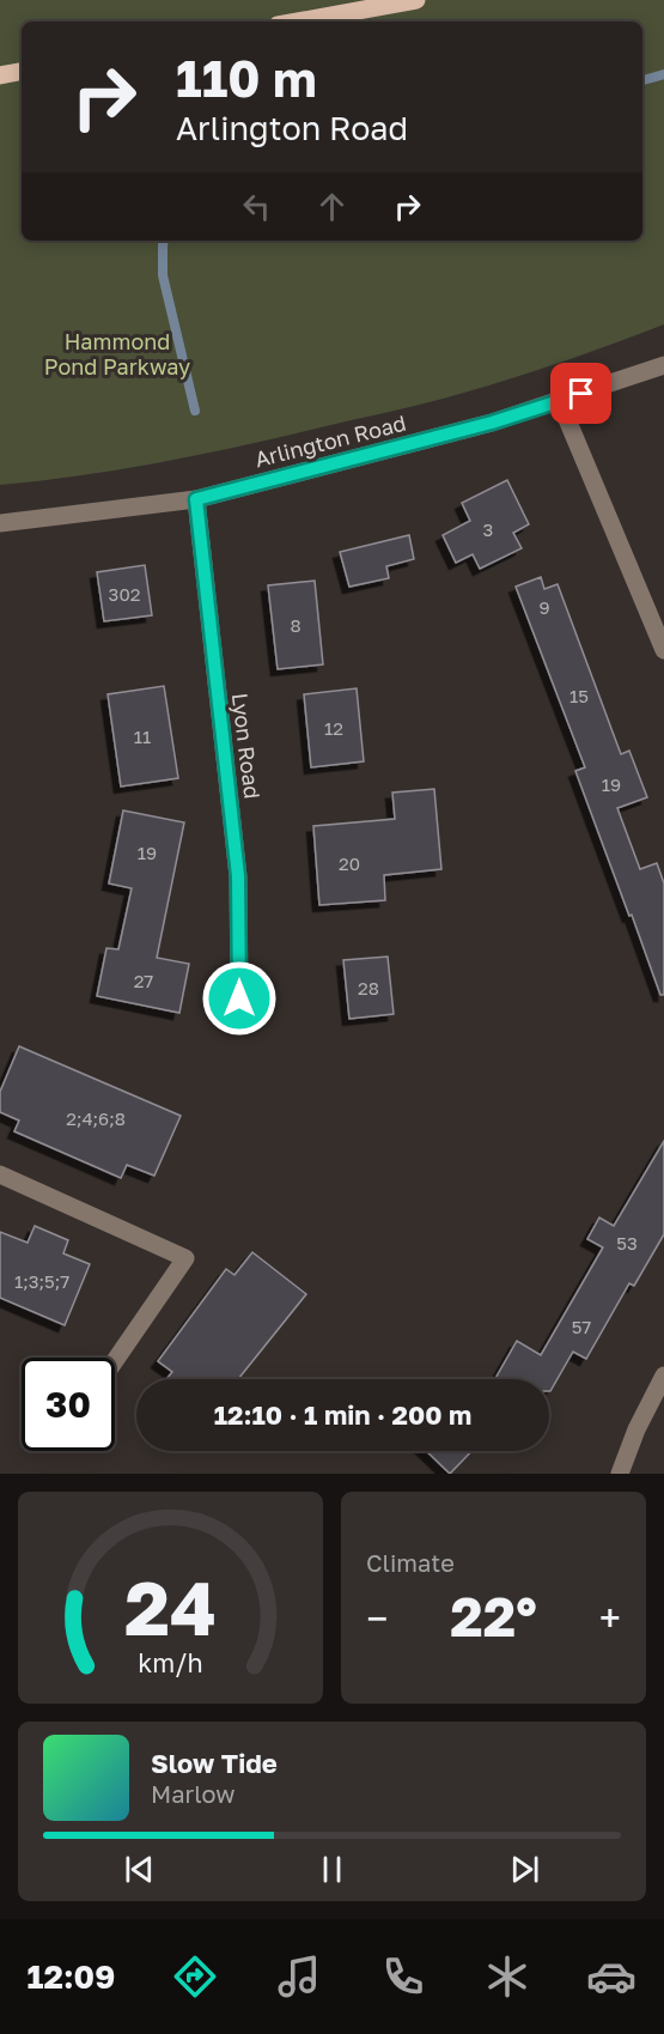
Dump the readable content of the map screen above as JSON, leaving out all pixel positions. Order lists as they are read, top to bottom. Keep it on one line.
{"streets":{"street":["Arlington Road","Lyon Road"]},"crossings":[["Arlington Road","Lyon Road"]],"parks":["Hammond Pond Parkway"],"house_numbers":["3","302","9","8","15","12","11","19","19","20","27","28","2;4;6;8","53","1;3;5;7","57"],"page":{"turn":["110 m","Arlington Road"],"limit":"30","trip":"12:10 · 1 min · 200 m","tile":"Climate","heat":["−","22°","+"],"song":["Slow Tide","Marlow"],"tabs":"12:09","gauge":["24","km/h"]}}
